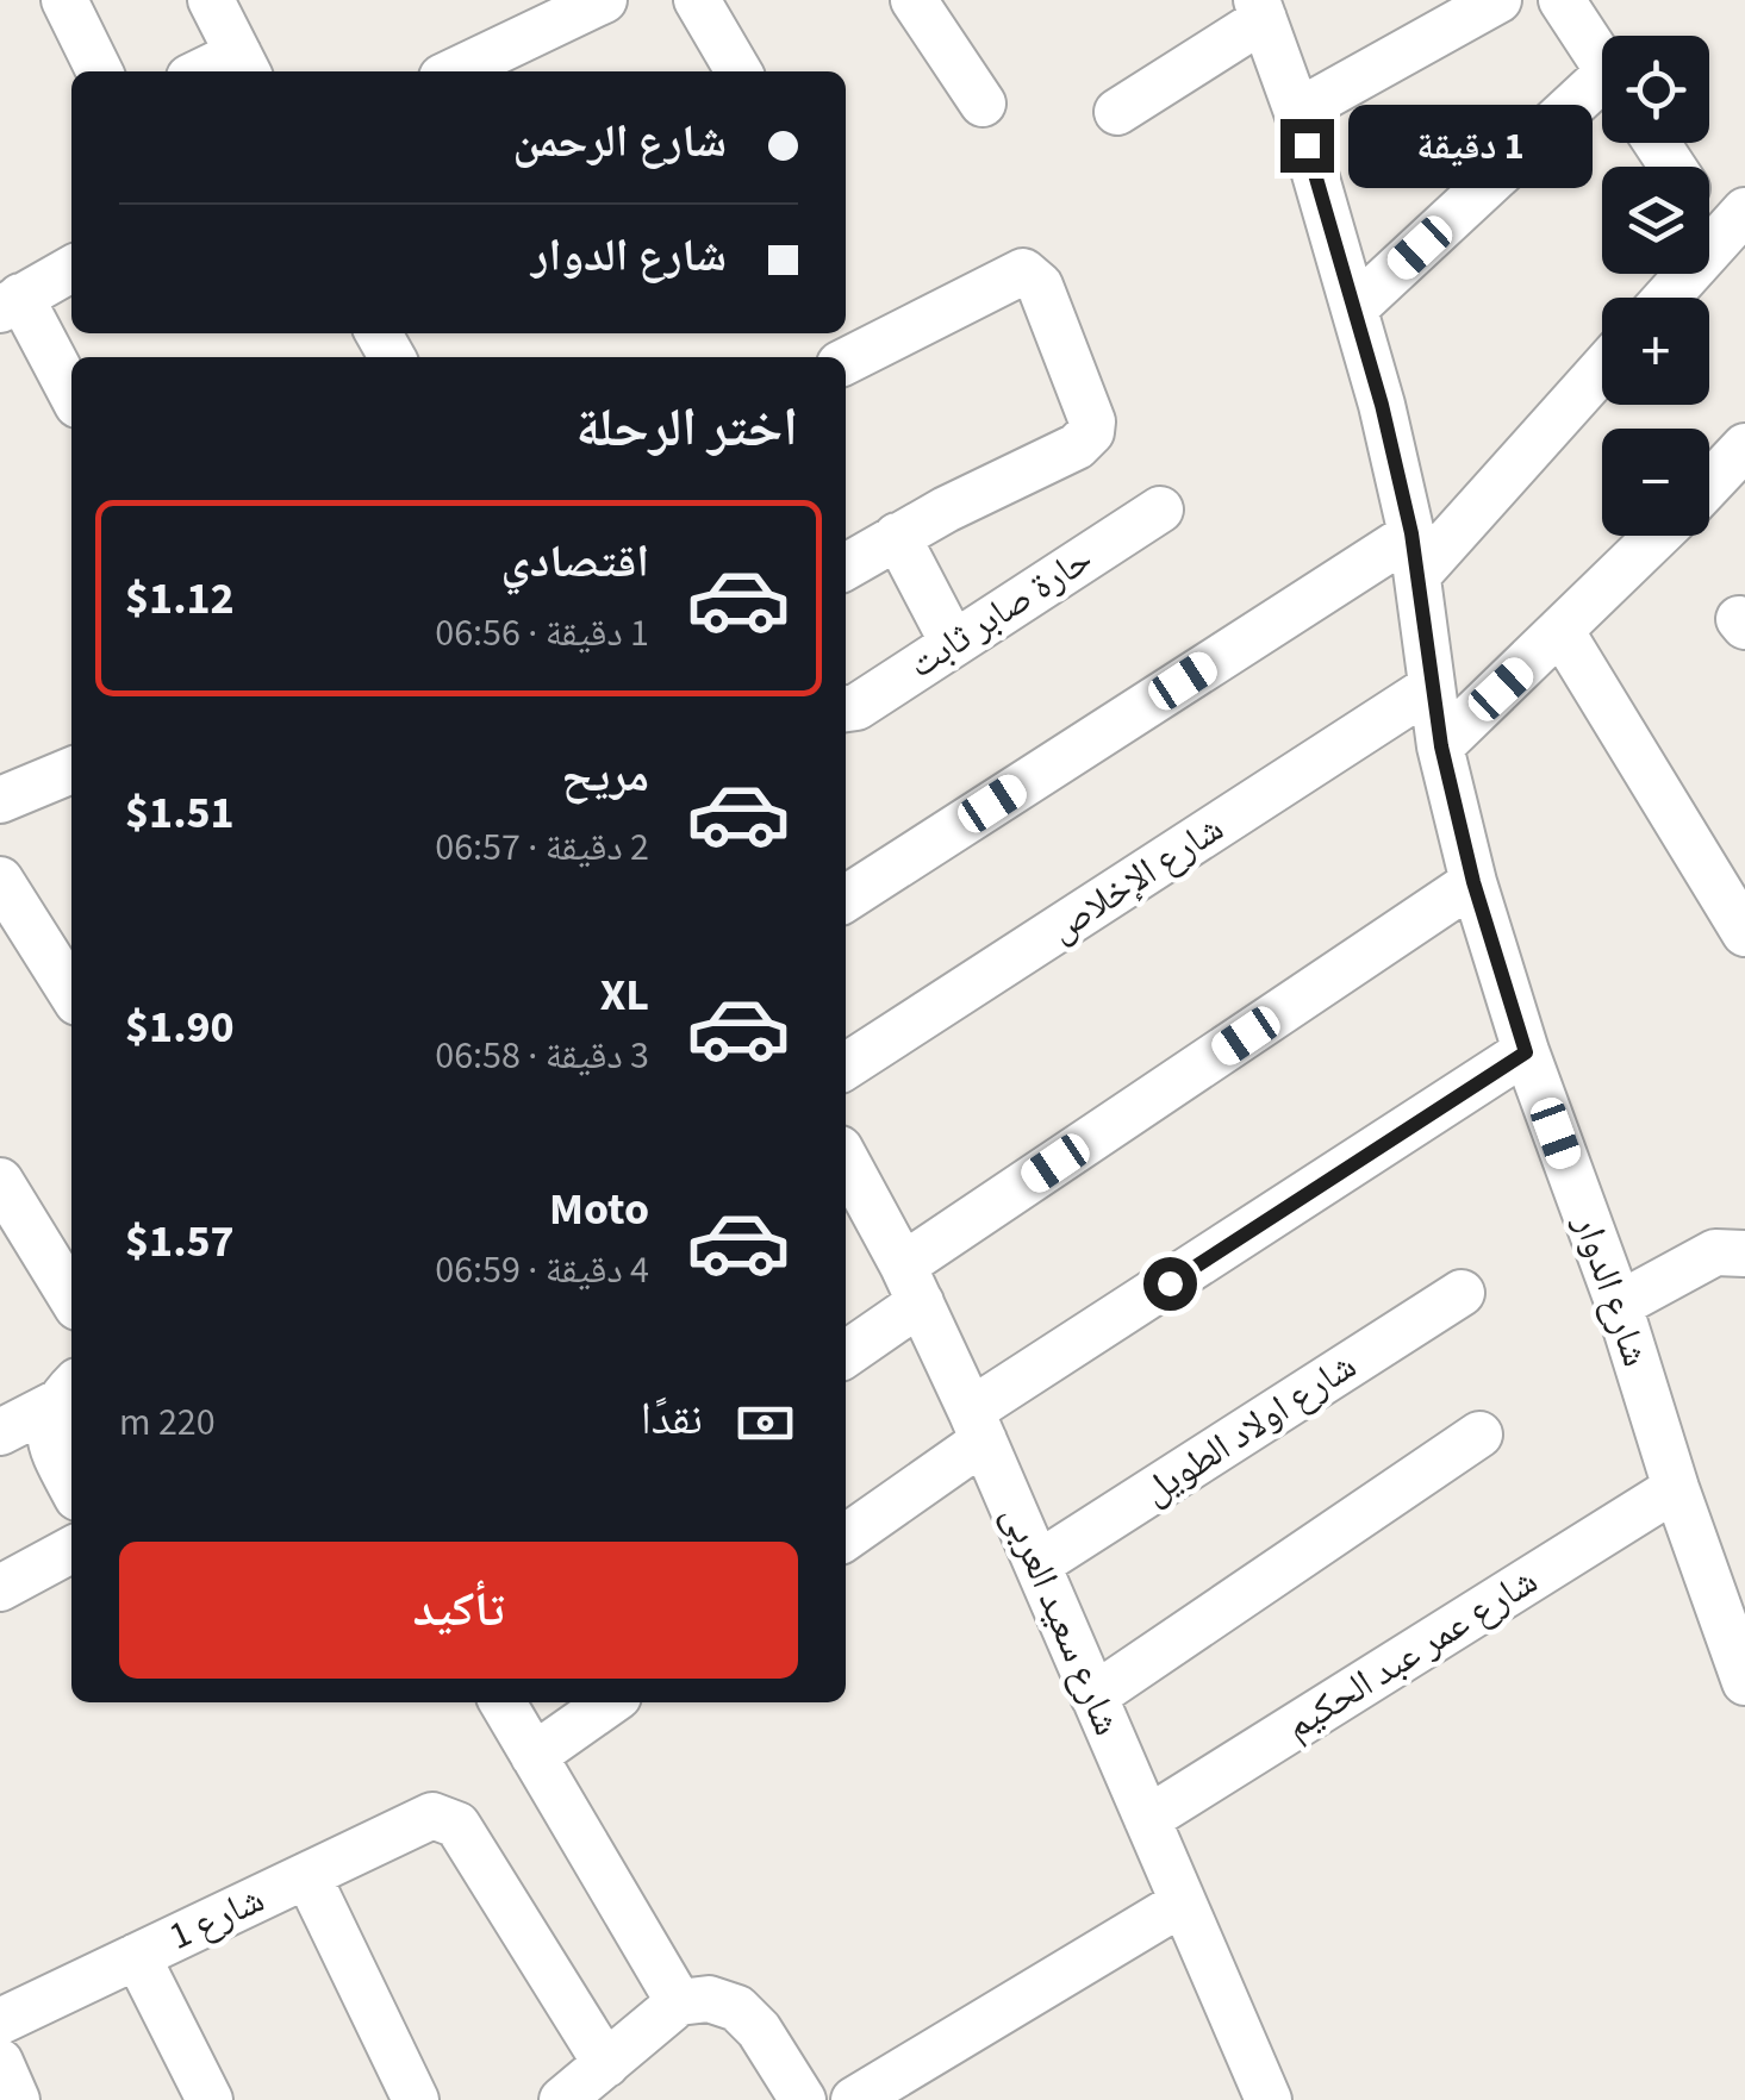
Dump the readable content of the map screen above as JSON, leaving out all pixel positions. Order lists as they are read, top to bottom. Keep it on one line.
{"streets":{"street":["حارة صابر ثابت","شارع الإخلاص","شارع الدوار","شارع اولاد الطويل","شارع سعيد العربى","شارع عمر عبد الحكيم","شارع 1"]},"crossings":[["شارع الإخلاص","شارع الدوار"],["شارع الدوار","شارع عمر عبد الحكيم"],["شارع اولاد الطويل","شارع سعيد العربى"],["شارع سعيد العربى","شارع عمر عبد الحكيم"]],"page":{"map_buttons":["+","−"],"banner":["شارع الرحمن","شارع الدوار"],"bubble":"1 دقيقة","heading":"اختر الرحلة","list":[{"name":"اقتصادي","note":"1 دقيقة · 06:56","value":"$1.12"},{"name":"مريح","note":"2 دقيقة · 06:57","value":"$1.51"},{"name":"XL","note":"3 دقيقة · 06:58","value":"$1.90"},{"name":"Moto","note":"4 دقيقة · 06:59","value":"$1.57"}],"pay":["نقدًا","220 m"],"buttons":"تأكيد"}}
